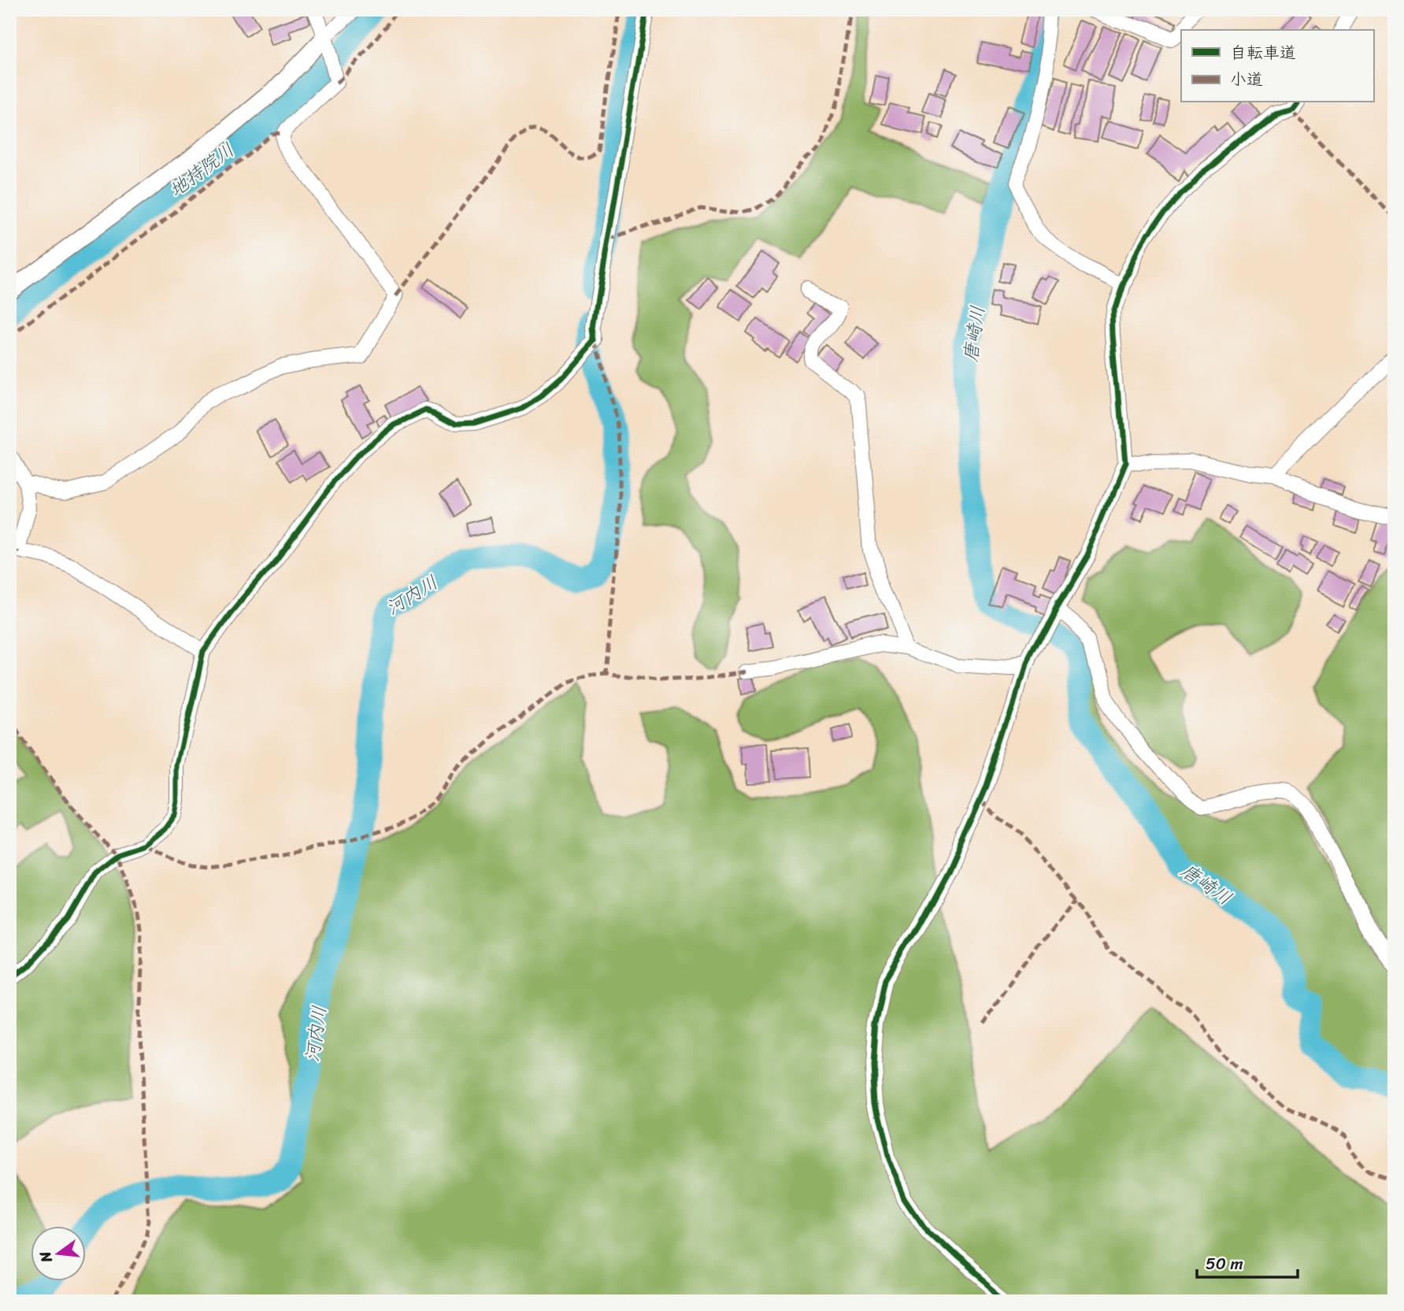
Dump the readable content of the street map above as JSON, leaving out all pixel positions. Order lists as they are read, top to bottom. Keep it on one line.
{"water":["地持院川","唐崎川","河内川"],"legend":["自転車道","小道"],"scale_bar":"50 m","north":"left"}
